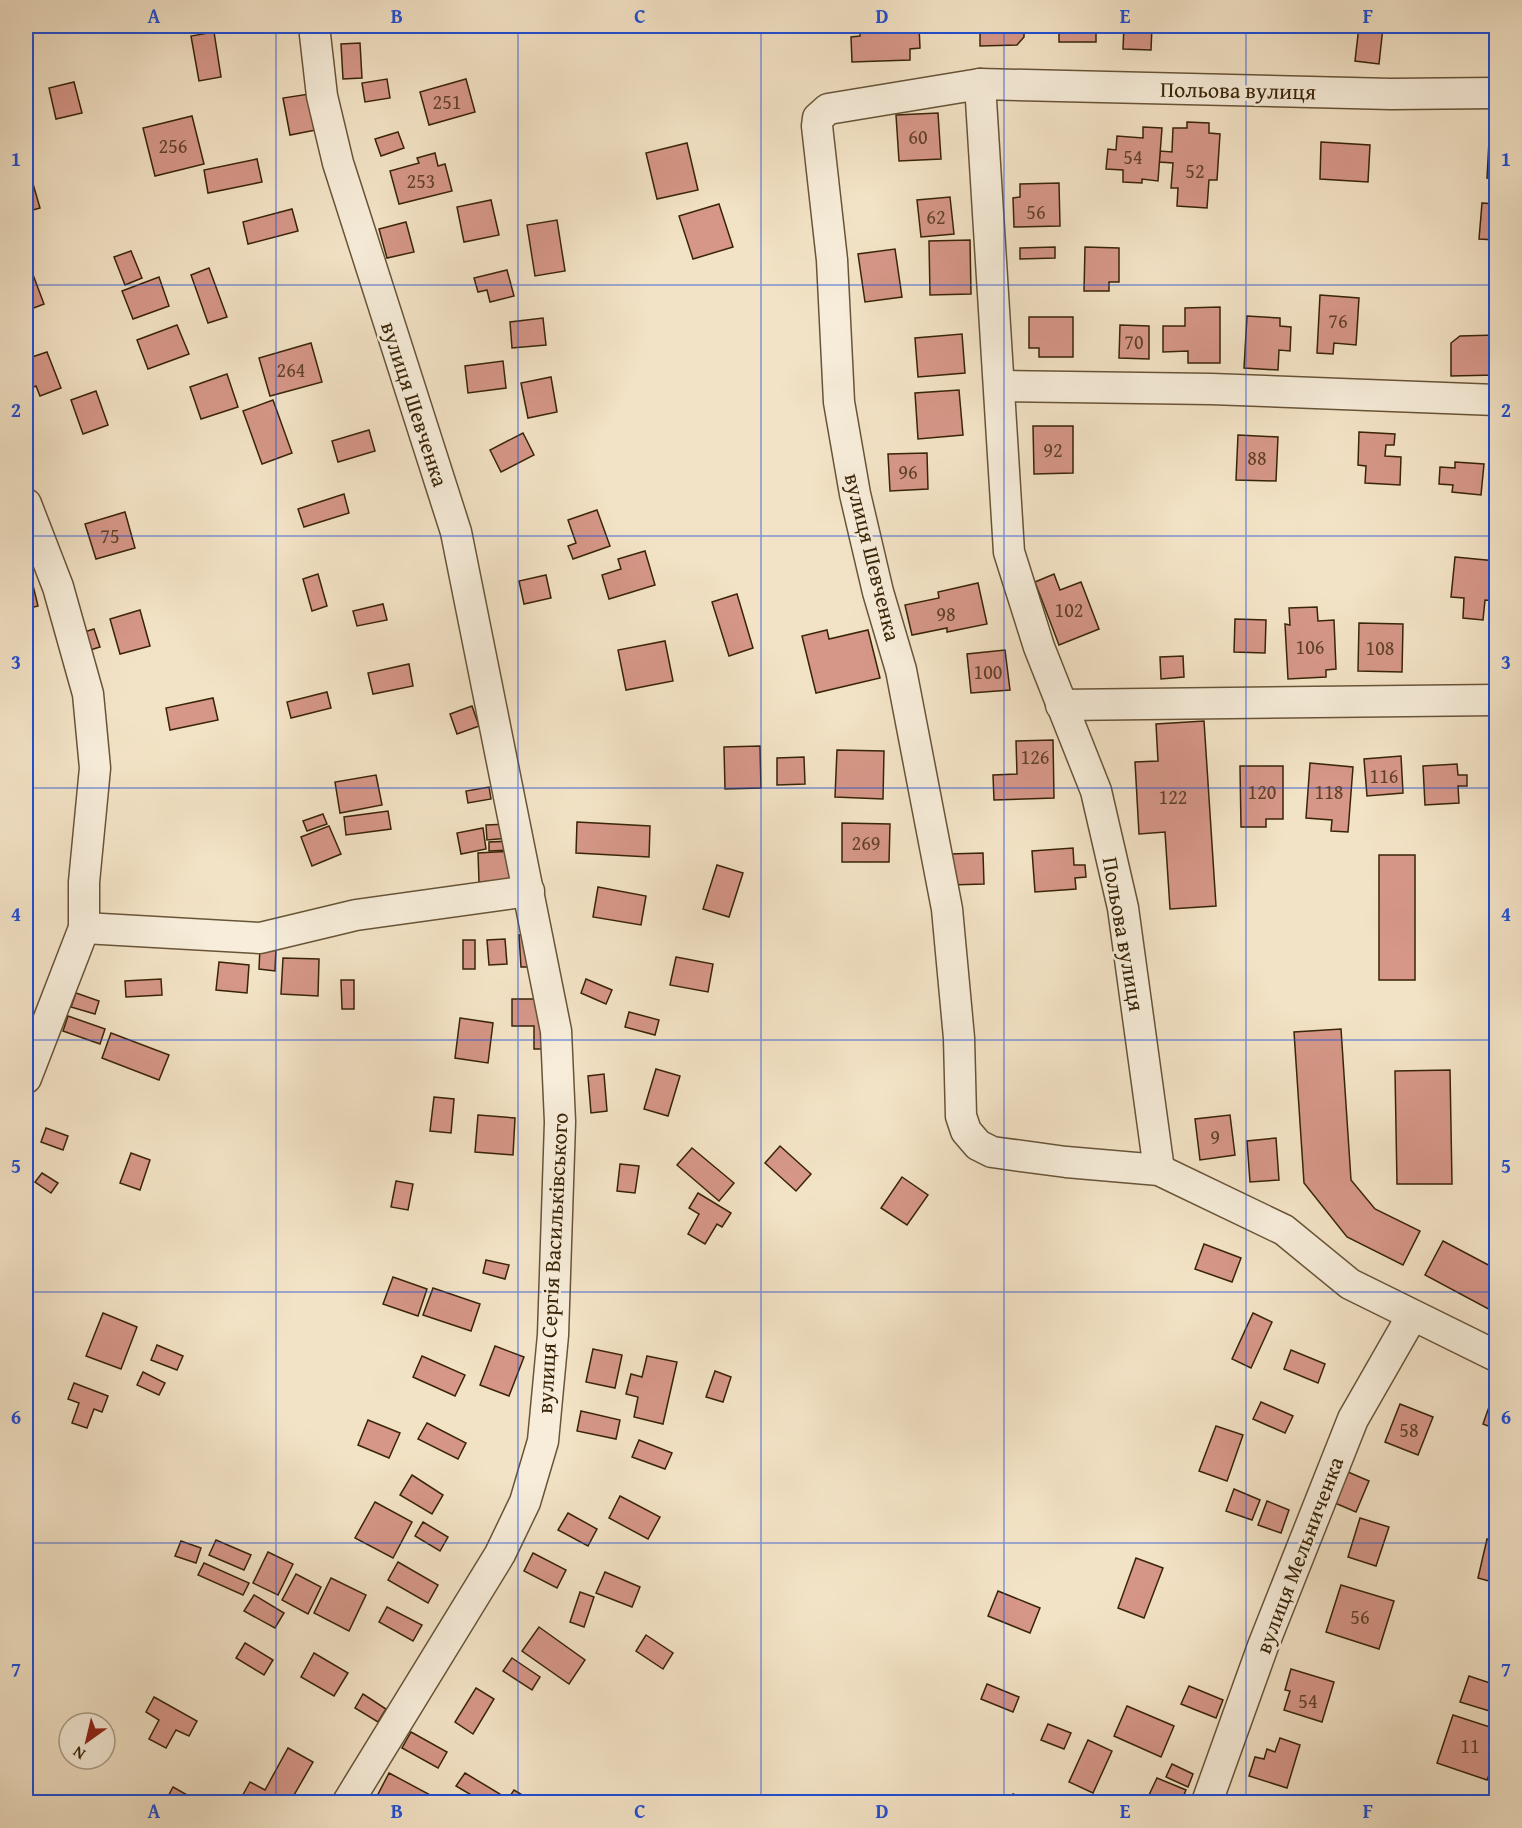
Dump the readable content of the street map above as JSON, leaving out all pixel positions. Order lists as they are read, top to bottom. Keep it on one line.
{"streets":{"street":["Польова вулиця","вулиця Шевченка","вулиця Сергія Васильківського","вулиця Мельниченка"]},"crossings":[["Польова вулиця","вулиця Шевченка"],["вулиця Шевченка","вулиця Сергія Васильківського"]],"house_numbers":["251","60","256","54","52","253","56","62","76","70","264","92","88","96","75","102","98","106","108","100","126","116","120","118","122","269","9","58","56","54","11"],"north":"bottom left","grid":{"columns":["A","B","C","D","E","F"],"rows":["1","2","3","4","5","6","7"]}}
